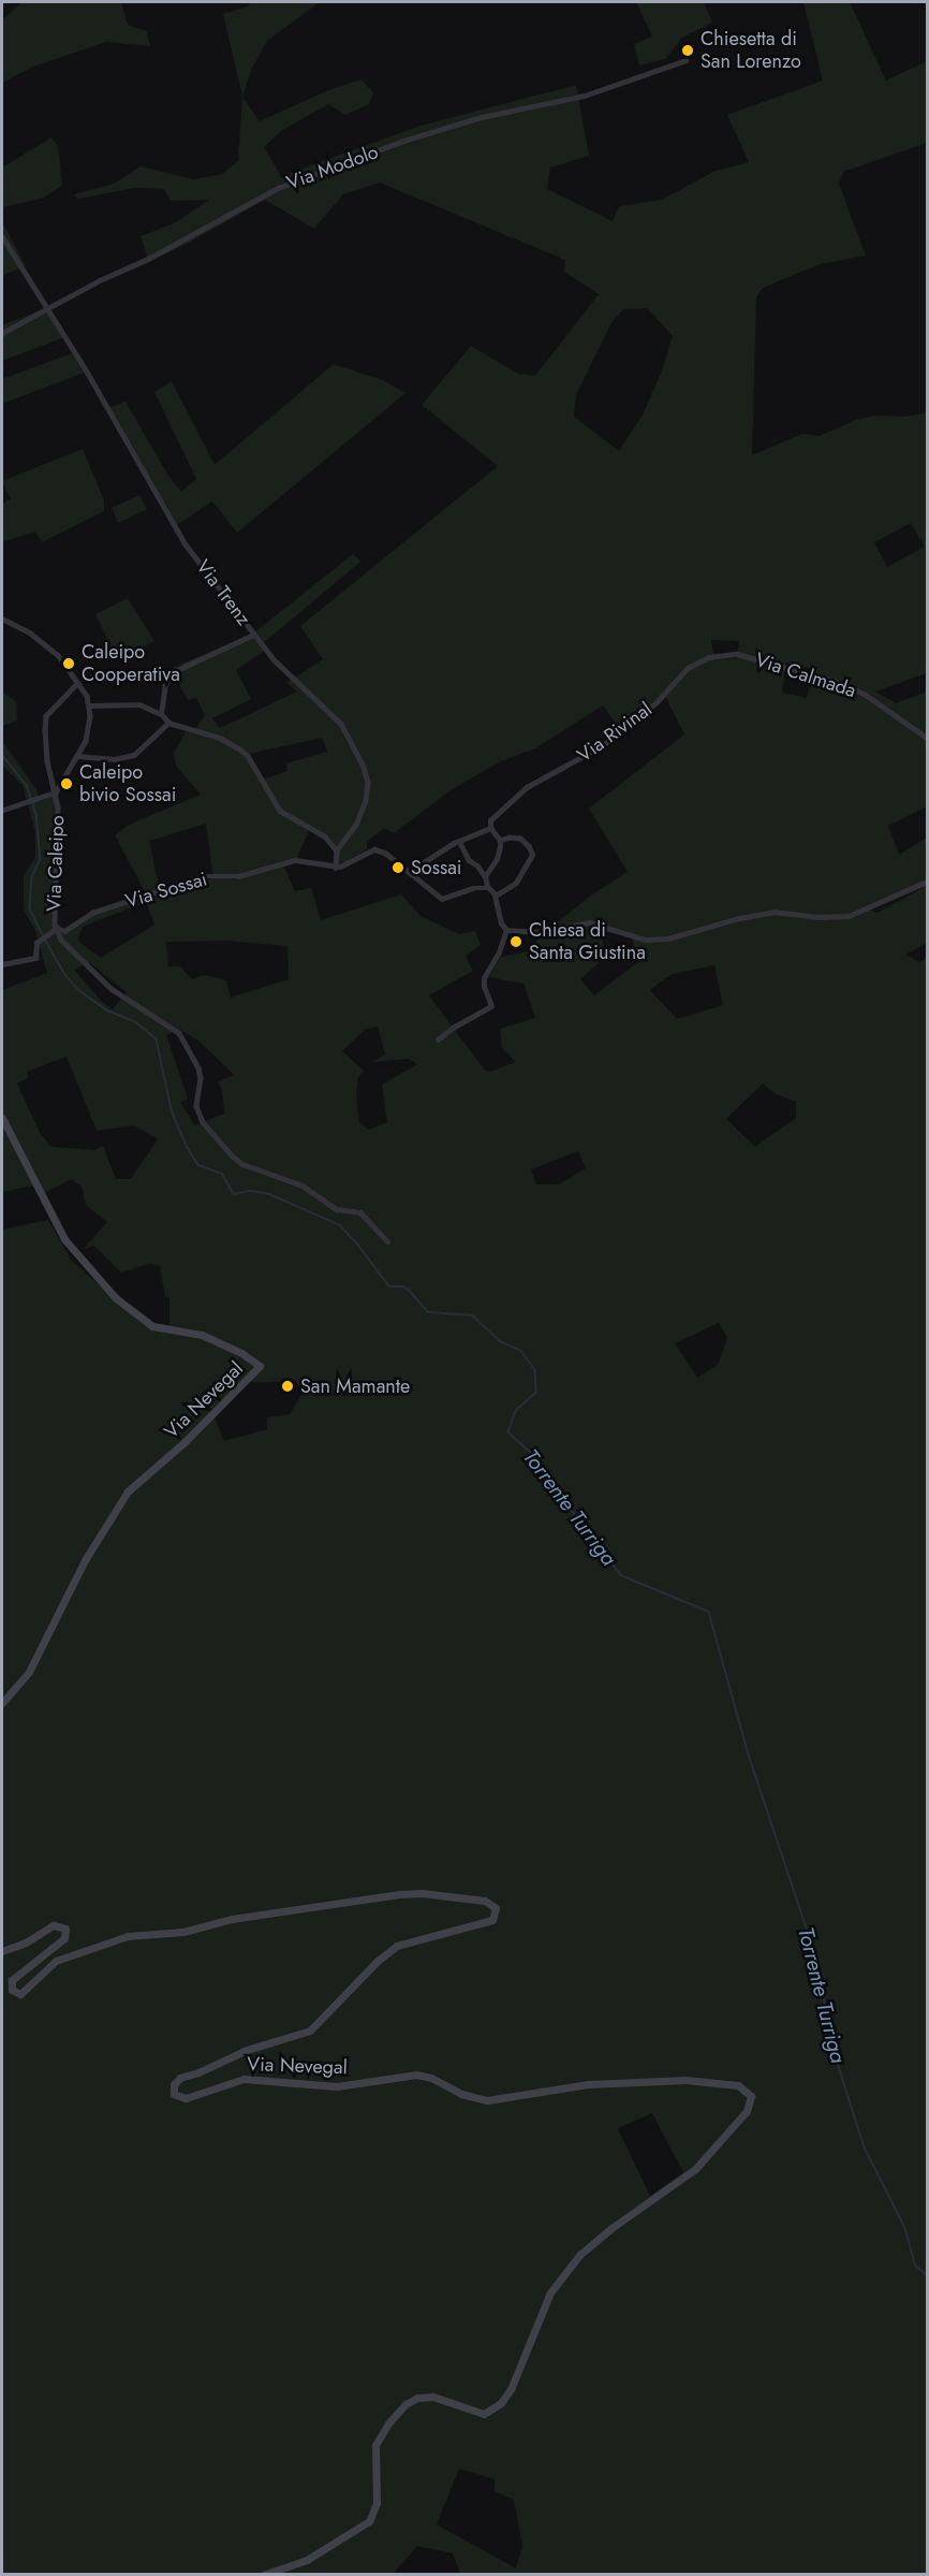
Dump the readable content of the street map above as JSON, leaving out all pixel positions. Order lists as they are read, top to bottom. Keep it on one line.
{"streets":{"main road":["Via Nevegal"],"street":["Via Modolo","Via Trenz","Via Calmada","Via Rivinal","Via Caleipo","Via Sossai"]},"crossings":[["Via Modolo","Via Trenz"],["Via Calmada","Via Rivinal"],["Via Caleipo","Via Sossai"]],"water":["Torrente Turriga"],"places":["Chiesetta di San Lorenzo","Caleipo Cooperativa","Caleipo bivio Sossai","Sossai","Chiesa di Santa Giustina","San Mamante"]}
